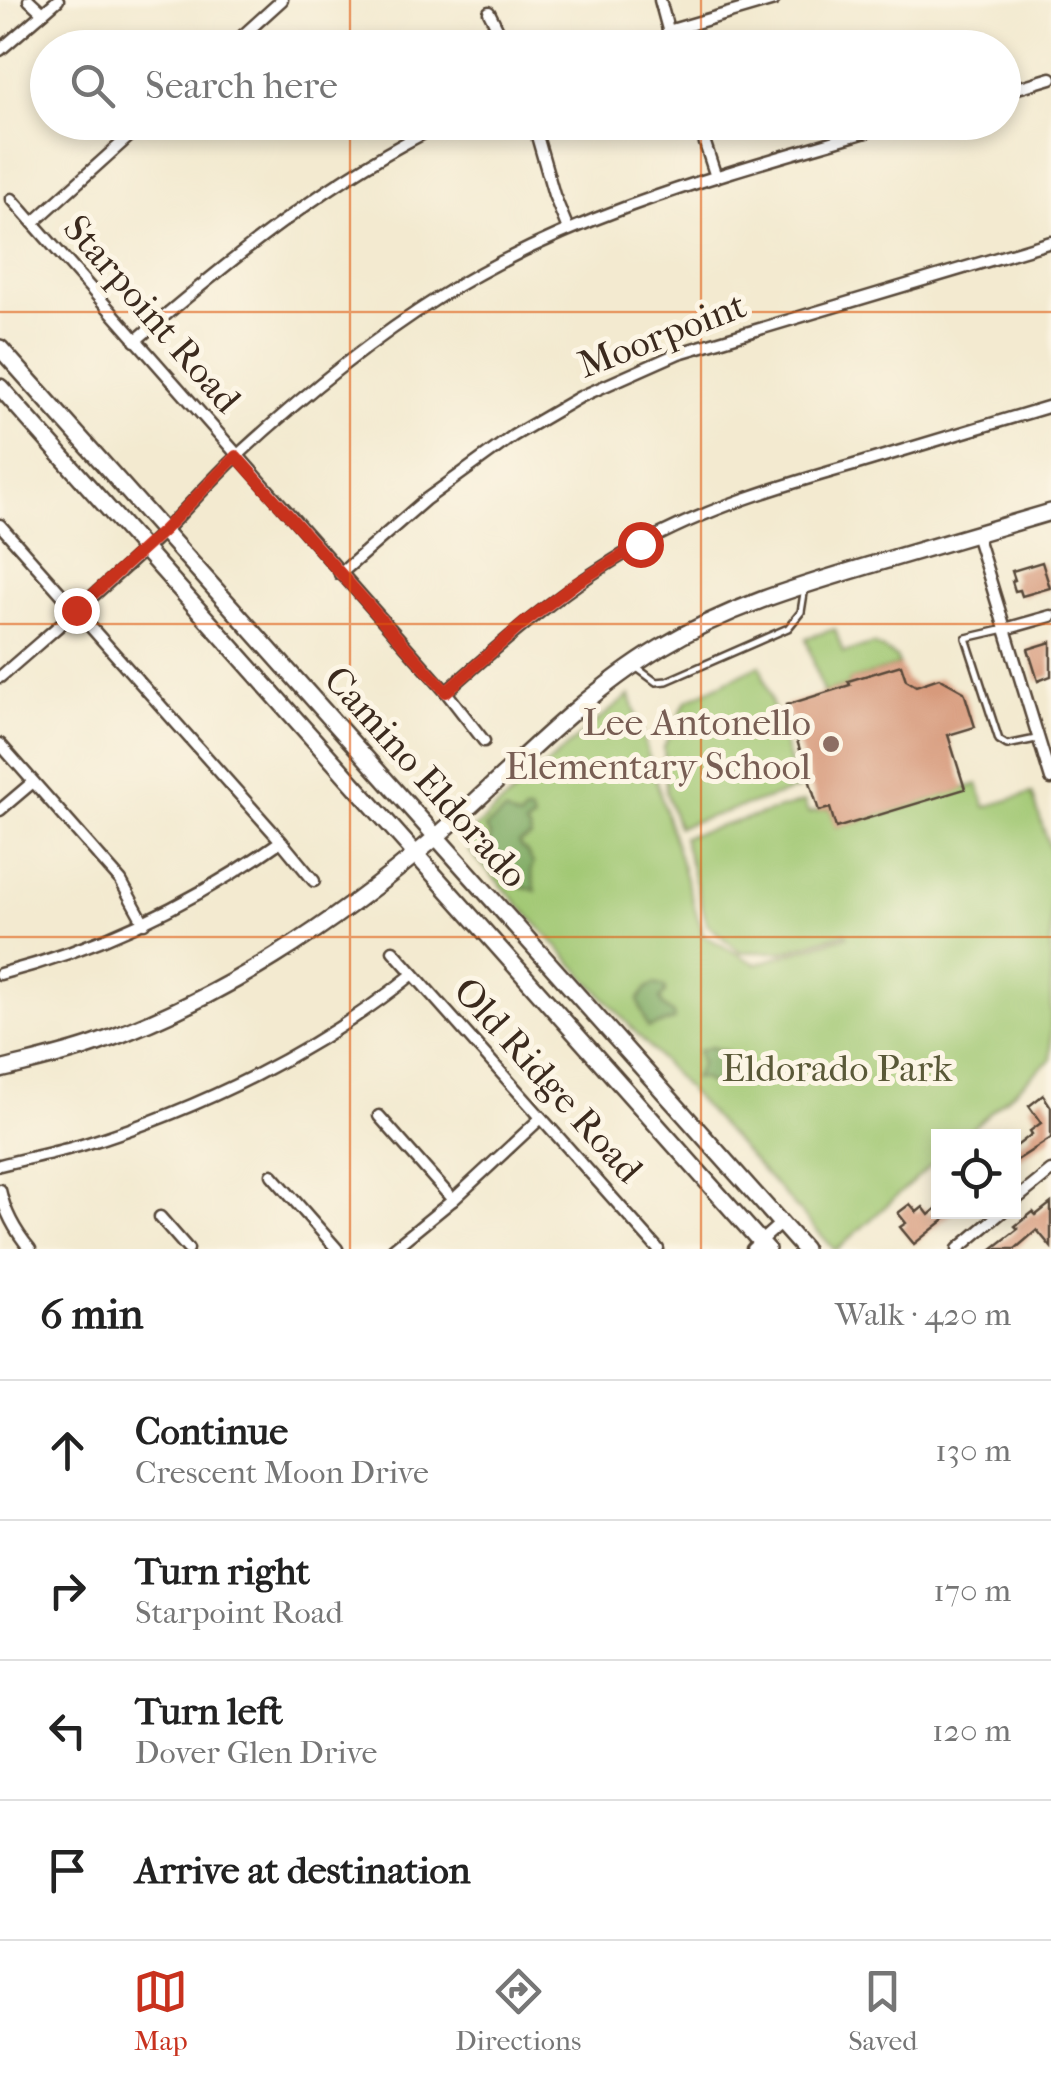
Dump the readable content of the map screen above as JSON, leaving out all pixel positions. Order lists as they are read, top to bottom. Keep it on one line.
{"streets":{"main road":["Camino Eldorado"],"street":["Starpoint Road","Moorpoint","Old Ridge Road"]},"crossings":[["Starpoint Road","Moorpoint"]],"parks":["Eldorado Park"],"places":["Lee Antonello Elementary School"],"page":{"search":"Search here","heading":["6 min","Walk · 420 m"],"list":[["Continue","Crescent Moon Drive","130 m"],["Turn right","Starpoint Road","170 m"],["Turn left","Dover Glen Drive","120 m"],"Arrive at destination"],"nav":["Map","Directions","Saved"]}}
